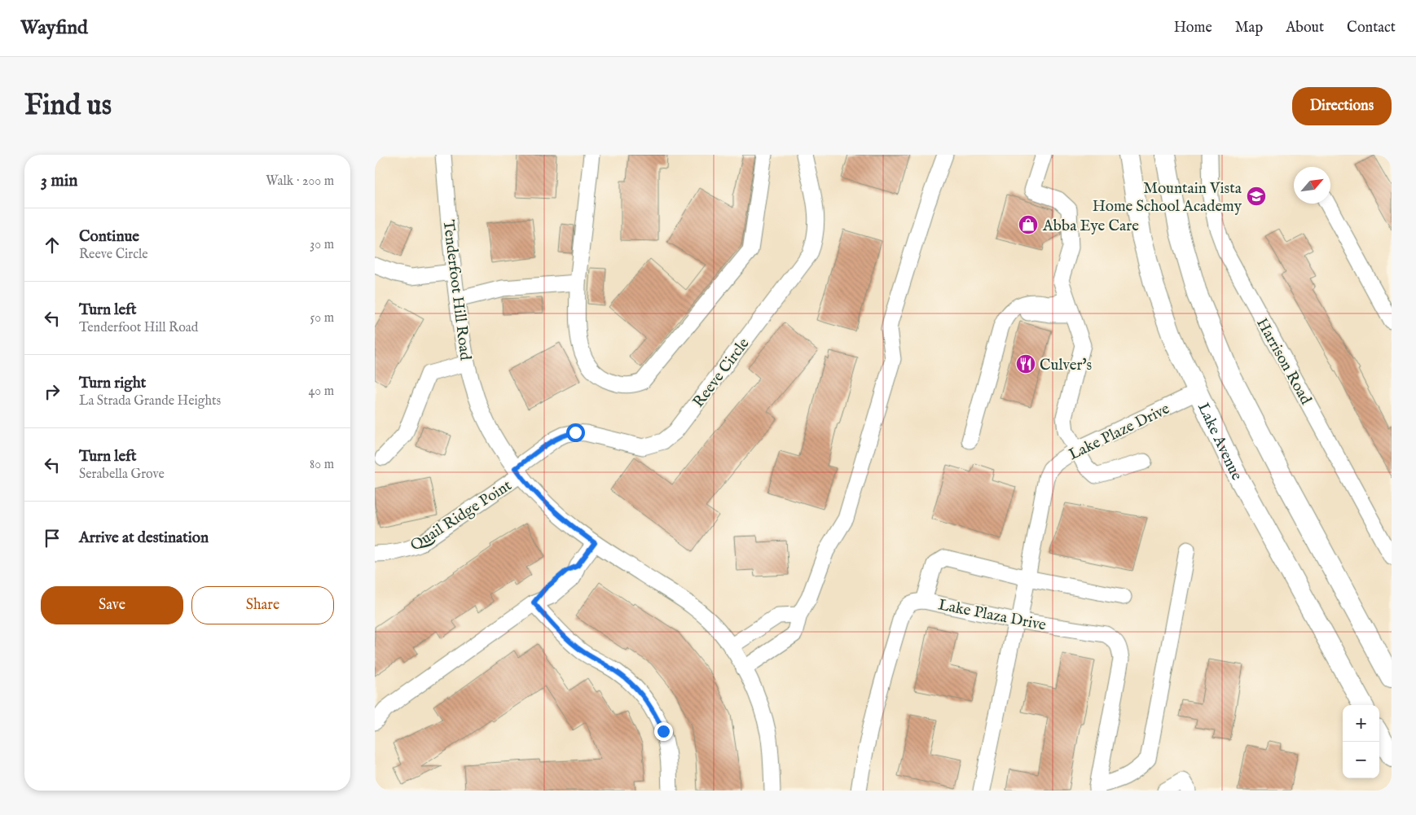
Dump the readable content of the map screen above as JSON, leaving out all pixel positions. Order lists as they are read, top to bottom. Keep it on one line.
{"streets":{"main road":["Lake Avenue"],"street":["Tenderfoot Hill Road","Harrison Road","Reeve Circle","Lake Plaze Drive","Quail Ridge Point","Lake Plaza Drive"]},"crossings":[["Tenderfoot Hill Road","Reeve Circle"],["Tenderfoot Hill Road","Quail Ridge Point"],["Reeve Circle","Quail Ridge Point"],["Lake Plaze Drive","Lake Avenue"],["Lake Plaze Drive","Lake Plaza Drive"]],"places":{"school or university":["Mountain Vista Home School Academy"],"shop":["Abba Eye Care"],"restaurant":["Culver's"]},"north":"top right","page":{"header":"Wayfind","nav":["Home","Map","About","Contact"],"buttons":["Directions",["Save","Share"]],"title":"Find us","heading":["3 min","Walk · 200 m"],"list":[["Continue","Reeve Circle","30 m"],["Turn left","Tenderfoot Hill Road","50 m"],["Turn right","La Strada Grande Heights","40 m"],["Turn left","Serabella Grove","80 m"],"Arrive at destination"],"map_buttons":["+","−"]}}
